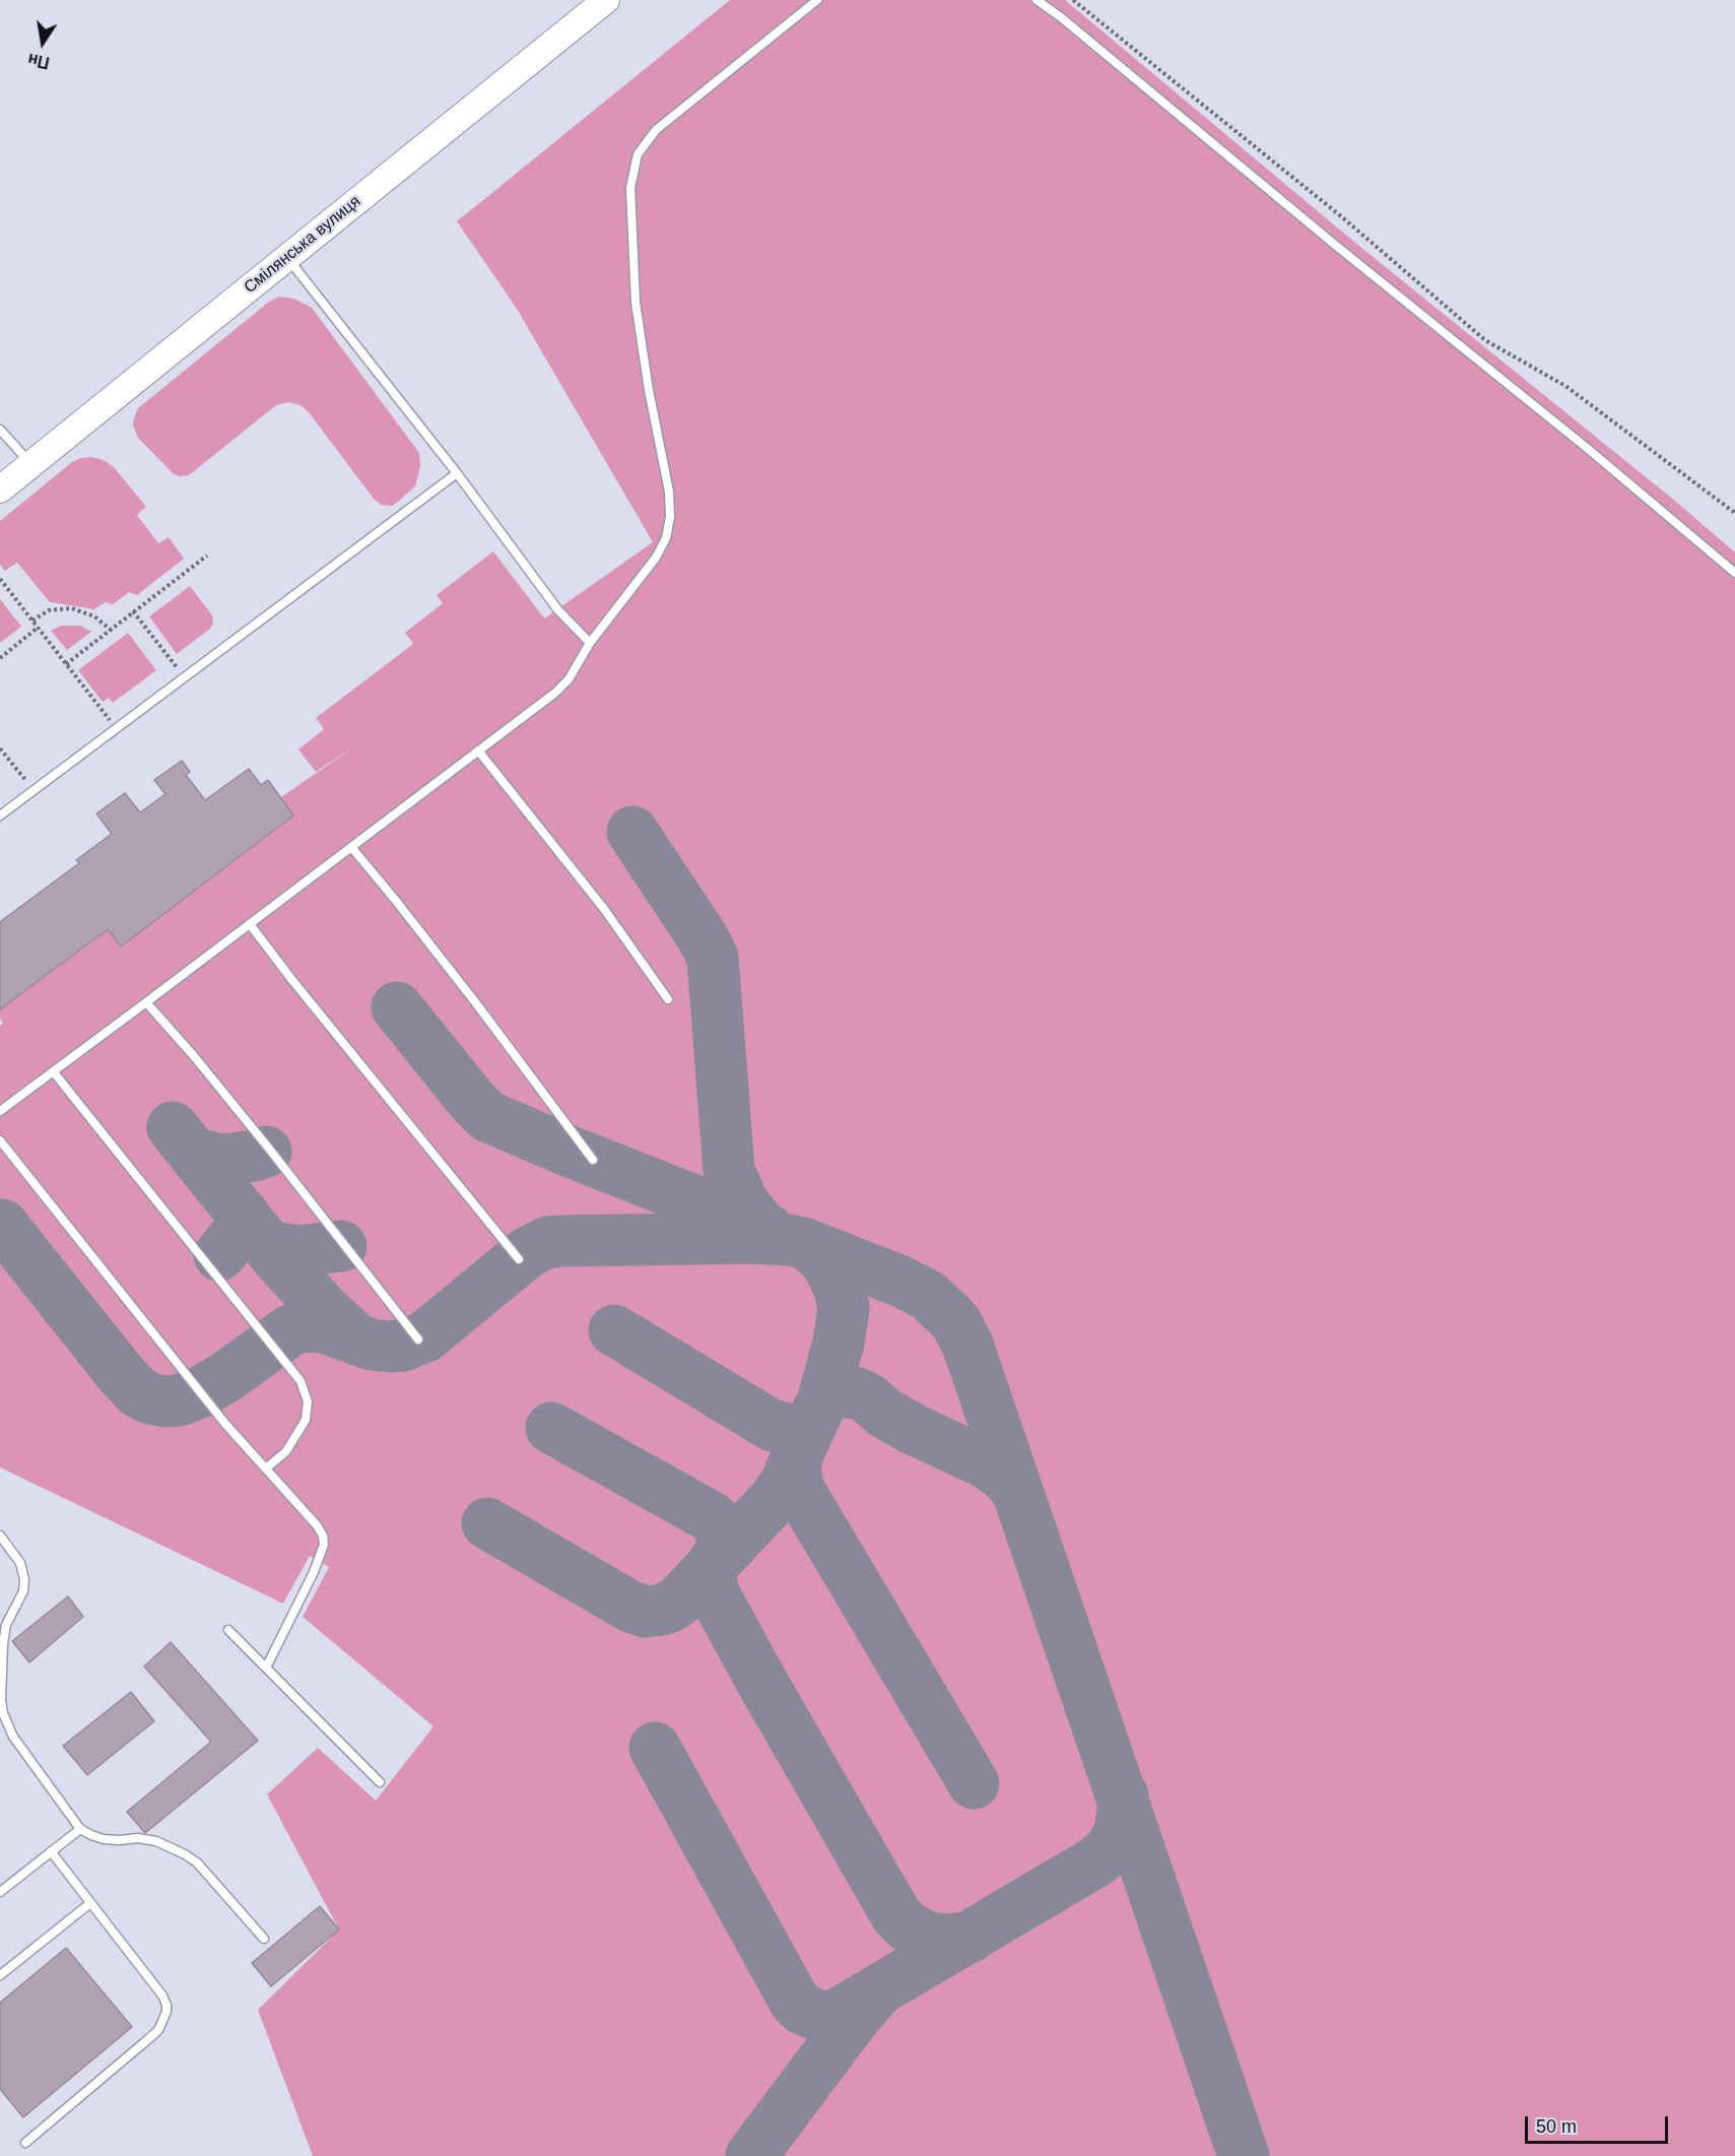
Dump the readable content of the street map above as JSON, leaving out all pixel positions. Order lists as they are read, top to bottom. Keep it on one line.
{"streets":{"main road":["Смілянська вулиця"]},"scale_bar":"50 m","north":"bottom"}
